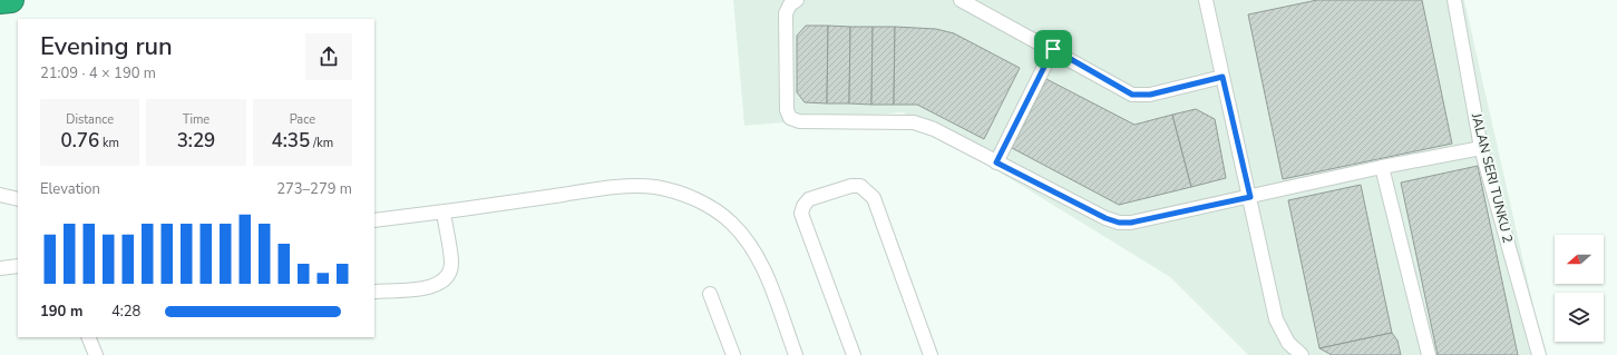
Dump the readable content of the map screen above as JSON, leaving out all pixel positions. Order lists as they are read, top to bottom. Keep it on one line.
{"streets":{"lane":["JALAN SERI TUNKU 2"]},"north":"left","page":{"heading":["Evening run","21:09 · 4 × 190 m"],"stats":[["Distance","0.76 km"],["Time","3:29"],["Pace","4:35 /km"]],"chart":["Elevation","273–279 m"],"list":[{"name":"190 m","note":"4:28"}]}}
